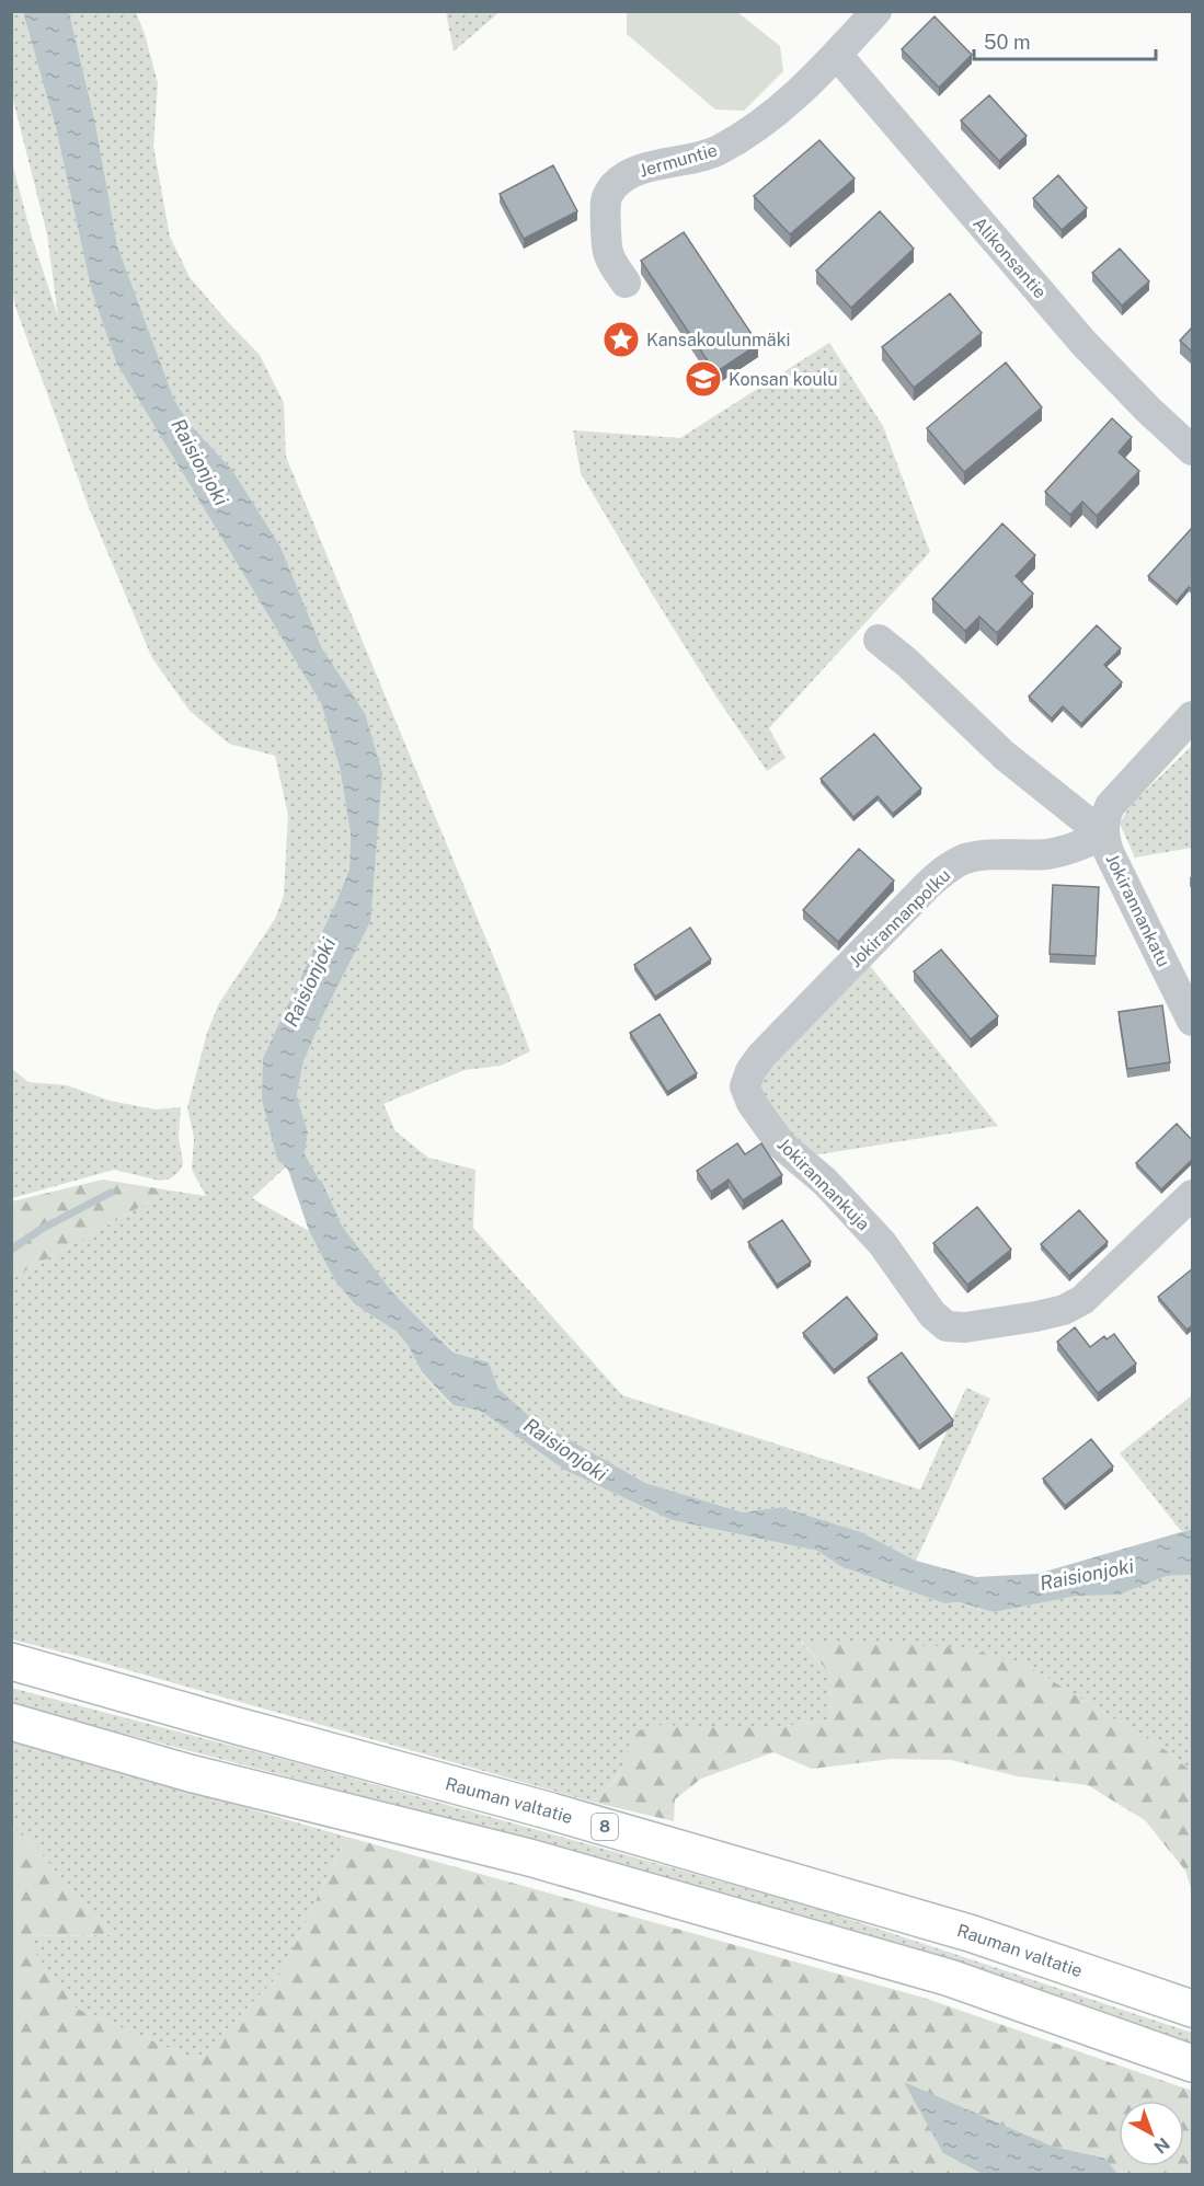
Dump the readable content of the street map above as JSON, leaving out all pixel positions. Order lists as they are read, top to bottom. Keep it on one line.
{"streets":{"highway":["Rauman valtatie","8"],"street":["Jermuntie","Alikonsantie","Jokirannankatu","Jokirannanpolku","Jokirannankuja"]},"crossings":[["Jermuntie","Alikonsantie"],["Jokirannankatu","Jokirannanpolku"],["Jokirannanpolku","Jokirannankuja"]],"water":["Raisionjoki"],"places":{"place":["Kansakoulunmäki"],"school or university":["Konsan koulu"]},"scale_bar":"50 m","north":"bottom right"}
